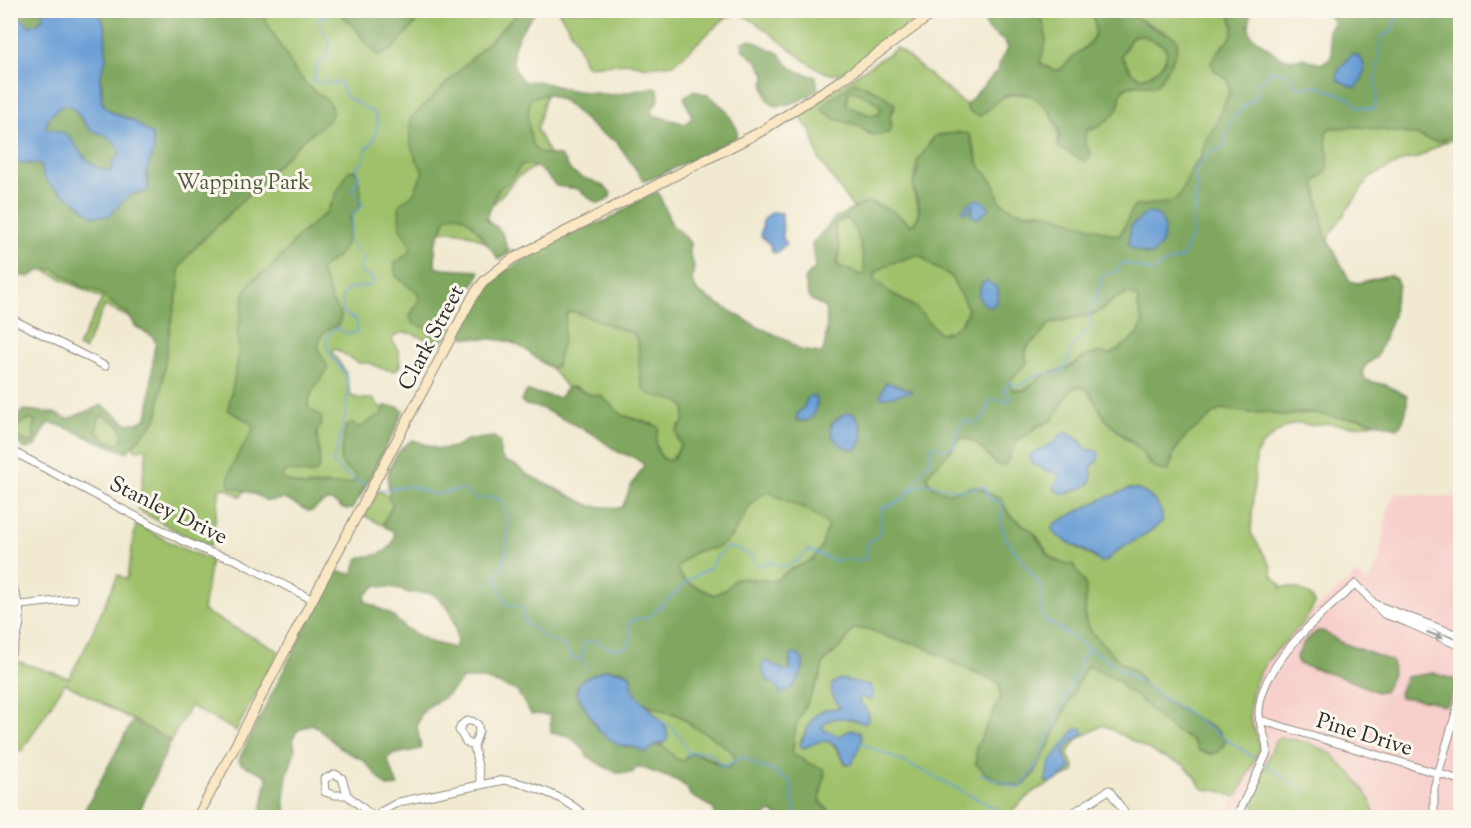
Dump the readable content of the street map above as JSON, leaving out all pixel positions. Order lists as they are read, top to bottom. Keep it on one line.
{"streets":{"main road":["Clark Street"],"street":["Stanley Drive","Pine Drive"]},"crossings":[["Clark Street","Stanley Drive"]],"parks":["Wapping Park"]}
